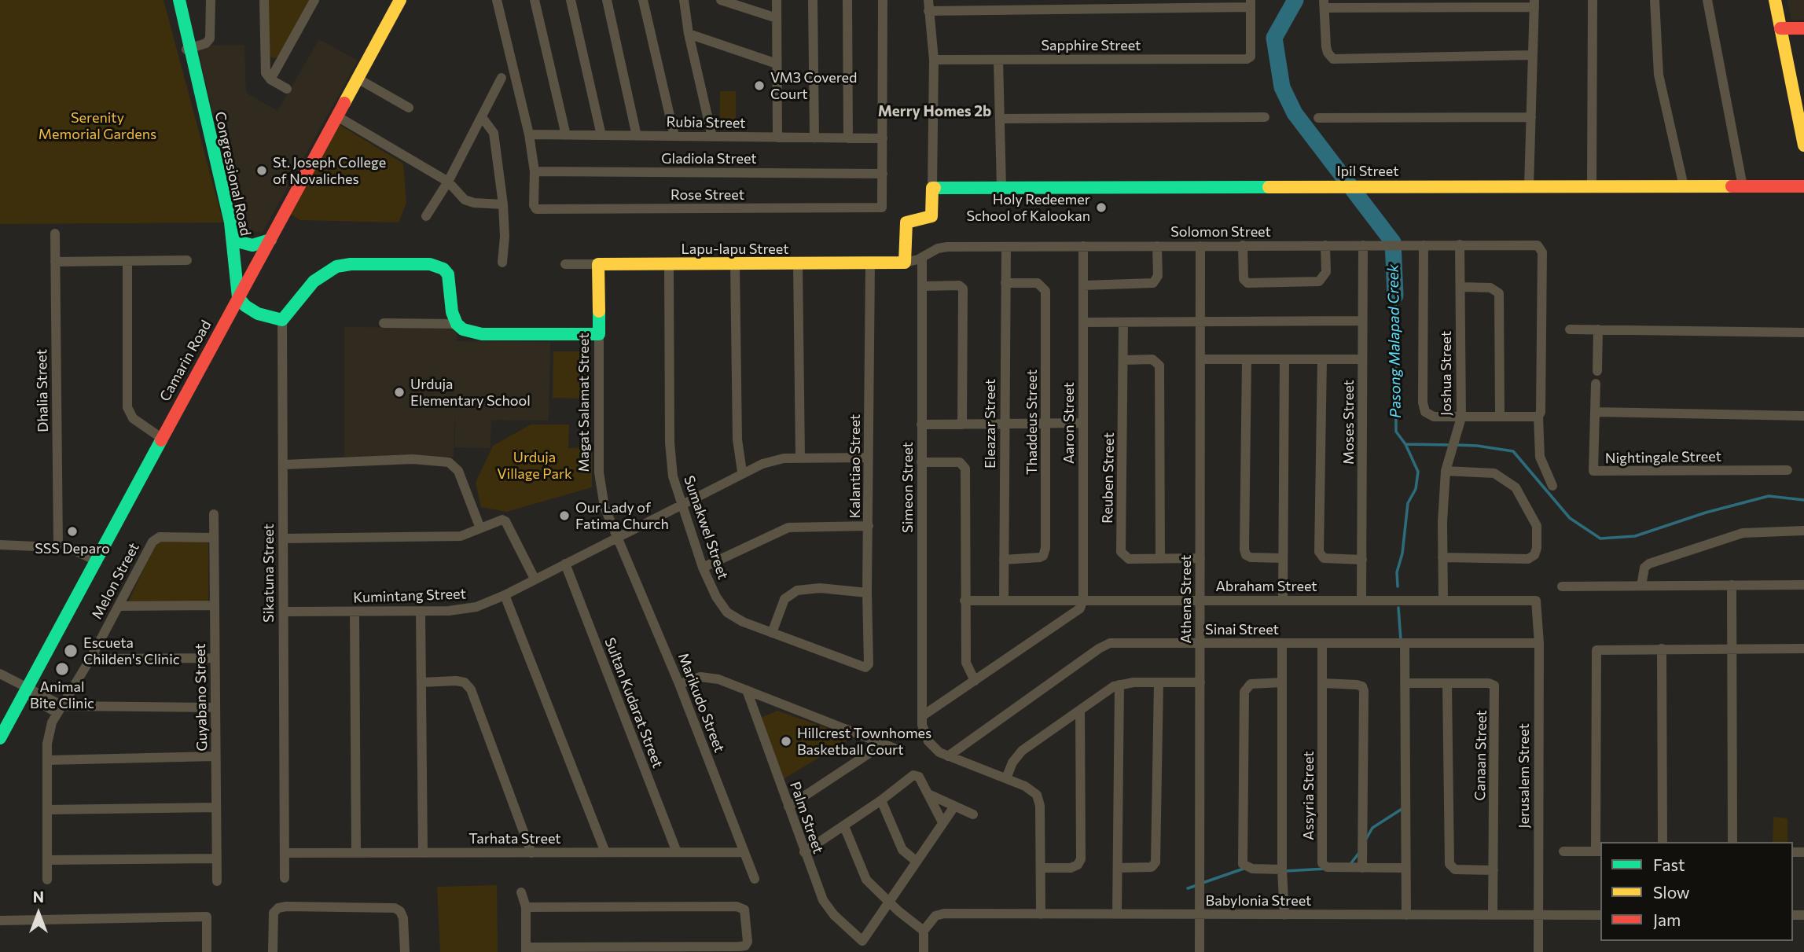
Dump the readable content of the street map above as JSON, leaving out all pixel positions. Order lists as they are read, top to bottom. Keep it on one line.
{"streets":{"street":["Sapphire Street","Rubia Street","Gladiola Street","Ipil Street","Congressional Road","Rose Street","Solomon Street","Lapu-lapu Street","Camarin Road","Joshua Street","Dhalia Street","Magat Salamat Street","Thaddeus Street","Moses Street","Aaron Street","Eleazar Street","Nightingale Street","Kalantiao Street","Reuben Street","Simeon Street","Sumakwel Street","Sikatuna Street","Melon Street","Abraham Street","Kumintang Street","Athena Street","Sinai Street","Guyabano Street","Sultan Kudarat Street","Marikudo Street","Canaan Street","Jerusalem Street","Assyria Street","Palm Street","Tarhata Street","Babylonia Street"]},"crossings":[["Gladiola Street","Rose Street"],["Congressional Road","Camarin Road"],["Solomon Street","Lapu-lapu Street"],["Solomon Street","Joshua Street"],["Solomon Street","Moses Street"],["Solomon Street","Aaron Street"],["Solomon Street","Eleazar Street"],["Solomon Street","Simeon Street"],["Solomon Street","Athena Street"],["Lapu-lapu Street","Magat Salamat Street"],["Lapu-lapu Street","Kalantiao Street"],["Lapu-lapu Street","Sumakwel Street"],["Joshua Street","Abraham Street"],["Magat Salamat Street","Kumintang Street"],["Magat Salamat Street","Marikudo Street"],["Thaddeus Street","Eleazar Street"],["Moses Street","Abraham Street"],["Aaron Street","Abraham Street"],["Eleazar Street","Abraham Street"],["Kalantiao Street","Sumakwel Street"],["Kalantiao Street","Kumintang Street"],["Reuben Street","Athena Street"],["Simeon Street","Sinai Street"],["Simeon Street","Babylonia Street"],["Sumakwel Street","Kumintang Street"],["Sikatuna Street","Kumintang Street"],["Sikatuna Street","Tarhata Street"],["Melon Street","Guyabano Street"],["Abraham Street","Athena Street"],["Abraham Street","Jerusalem Street"],["Kumintang Street","Sultan Kudarat Street"],["Kumintang Street","Marikudo Street"],["Athena Street","Sinai Street"],["Athena Street","Babylonia Street"],["Sinai Street","Jerusalem Street"],["Sinai Street","Assyria Street"],["Sultan Kudarat Street","Tarhata Street"],["Marikudo Street","Tarhata Street"],["Canaan Street","Babylonia Street"],["Jerusalem Street","Babylonia Street"]],"districts":["Merry Homes 2b"],"water":["Pasong Malapad Creek"],"parks":["Serenity Memorial Gardens","Urduja Village Park"],"places":["VM3 Covered Court","St. Joseph College of Novaliches","Holy Redeemer School of Kalookan","Urduja Elementary School","Our Lady of Fatima Church","SSS Deparo","Escueta Childen's Clinic","Animal Bite Clinic","Hillcrest Townhomes Basketball Court"],"legend":["Fast","Slow","Jam"],"north":"top"}
